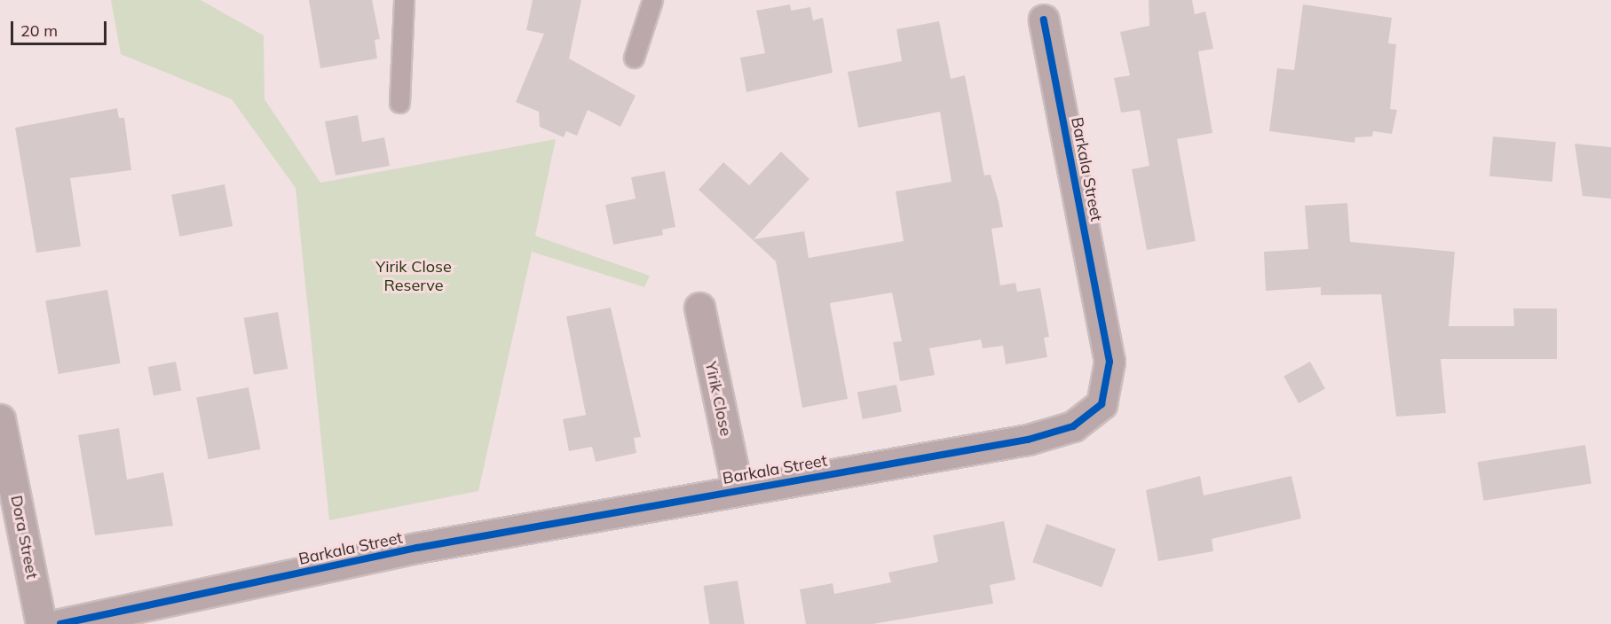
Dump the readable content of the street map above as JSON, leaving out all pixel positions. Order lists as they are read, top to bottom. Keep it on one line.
{"streets":{"street":["Barkala Street","Yirik Close","Dora Street"]},"crossings":[["Barkala Street","Yirik Close"]],"parks":["Yirik Close Reserve"],"scale_bar":"20 m"}
